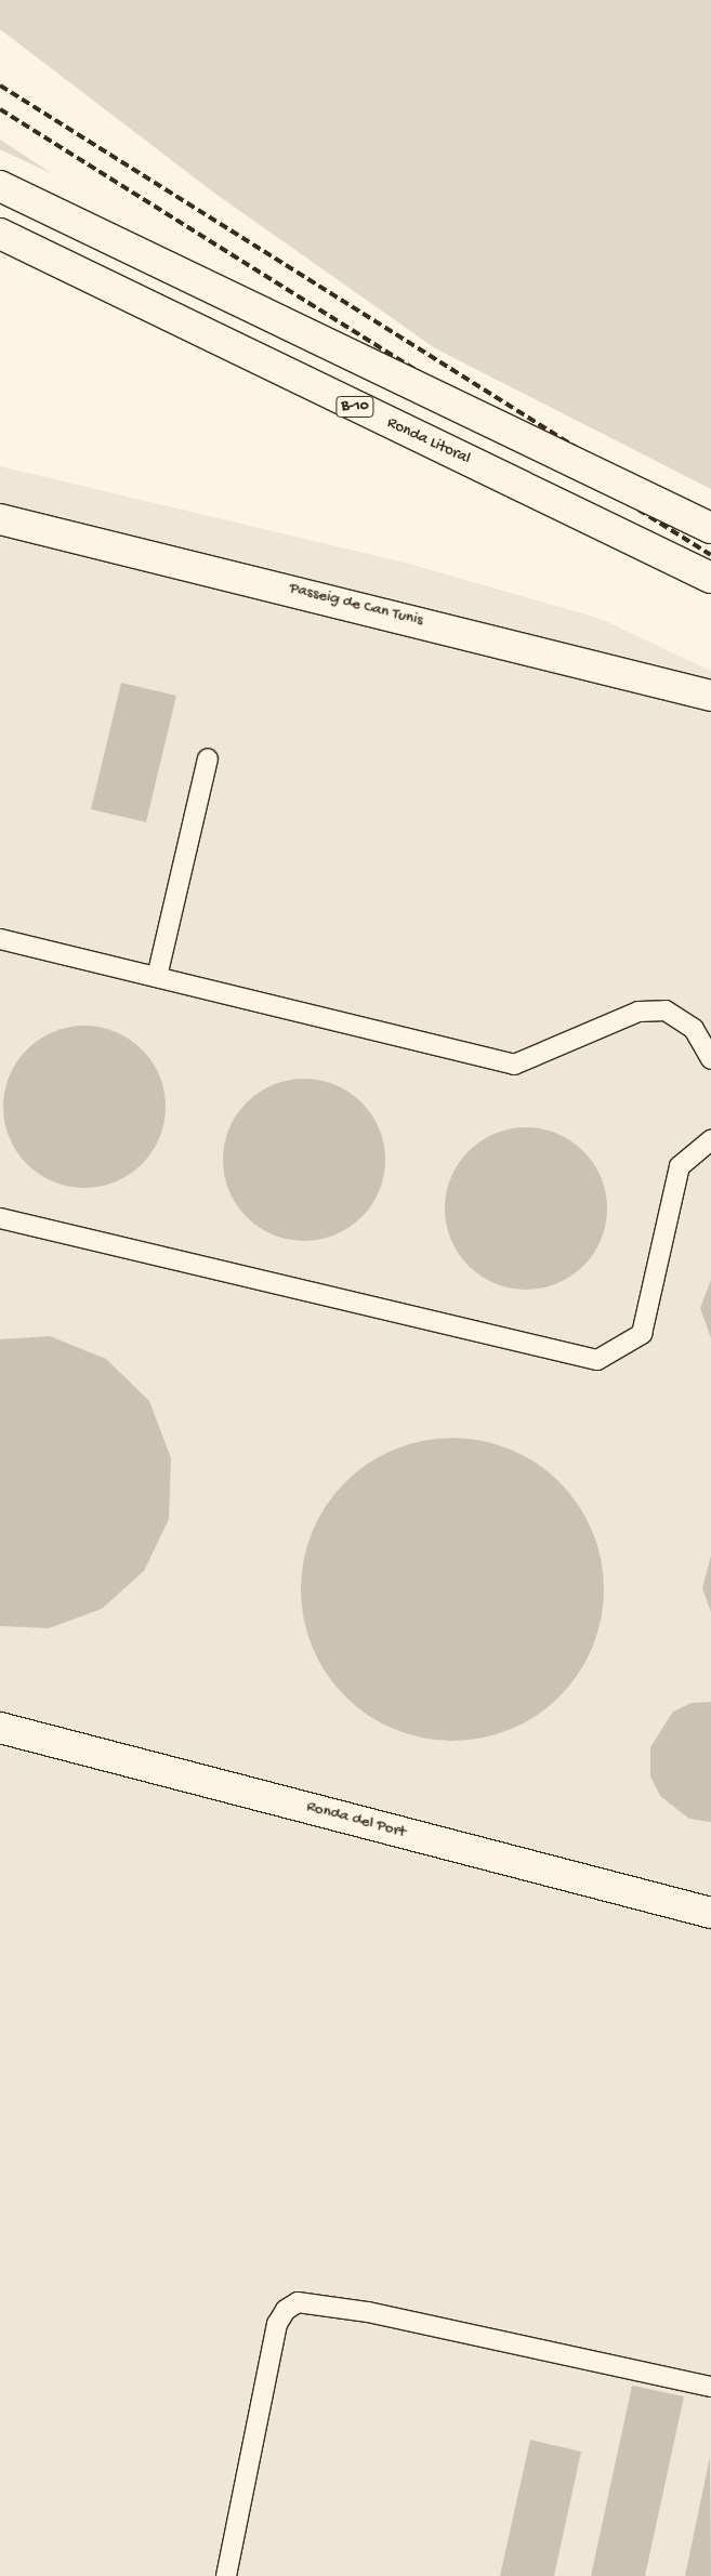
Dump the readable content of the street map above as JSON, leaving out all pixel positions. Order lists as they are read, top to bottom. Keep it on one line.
{"streets":{"main road":["B-10","Ronda Litoral","Passeig de Can Tunis","Ronda del Port"]}}
